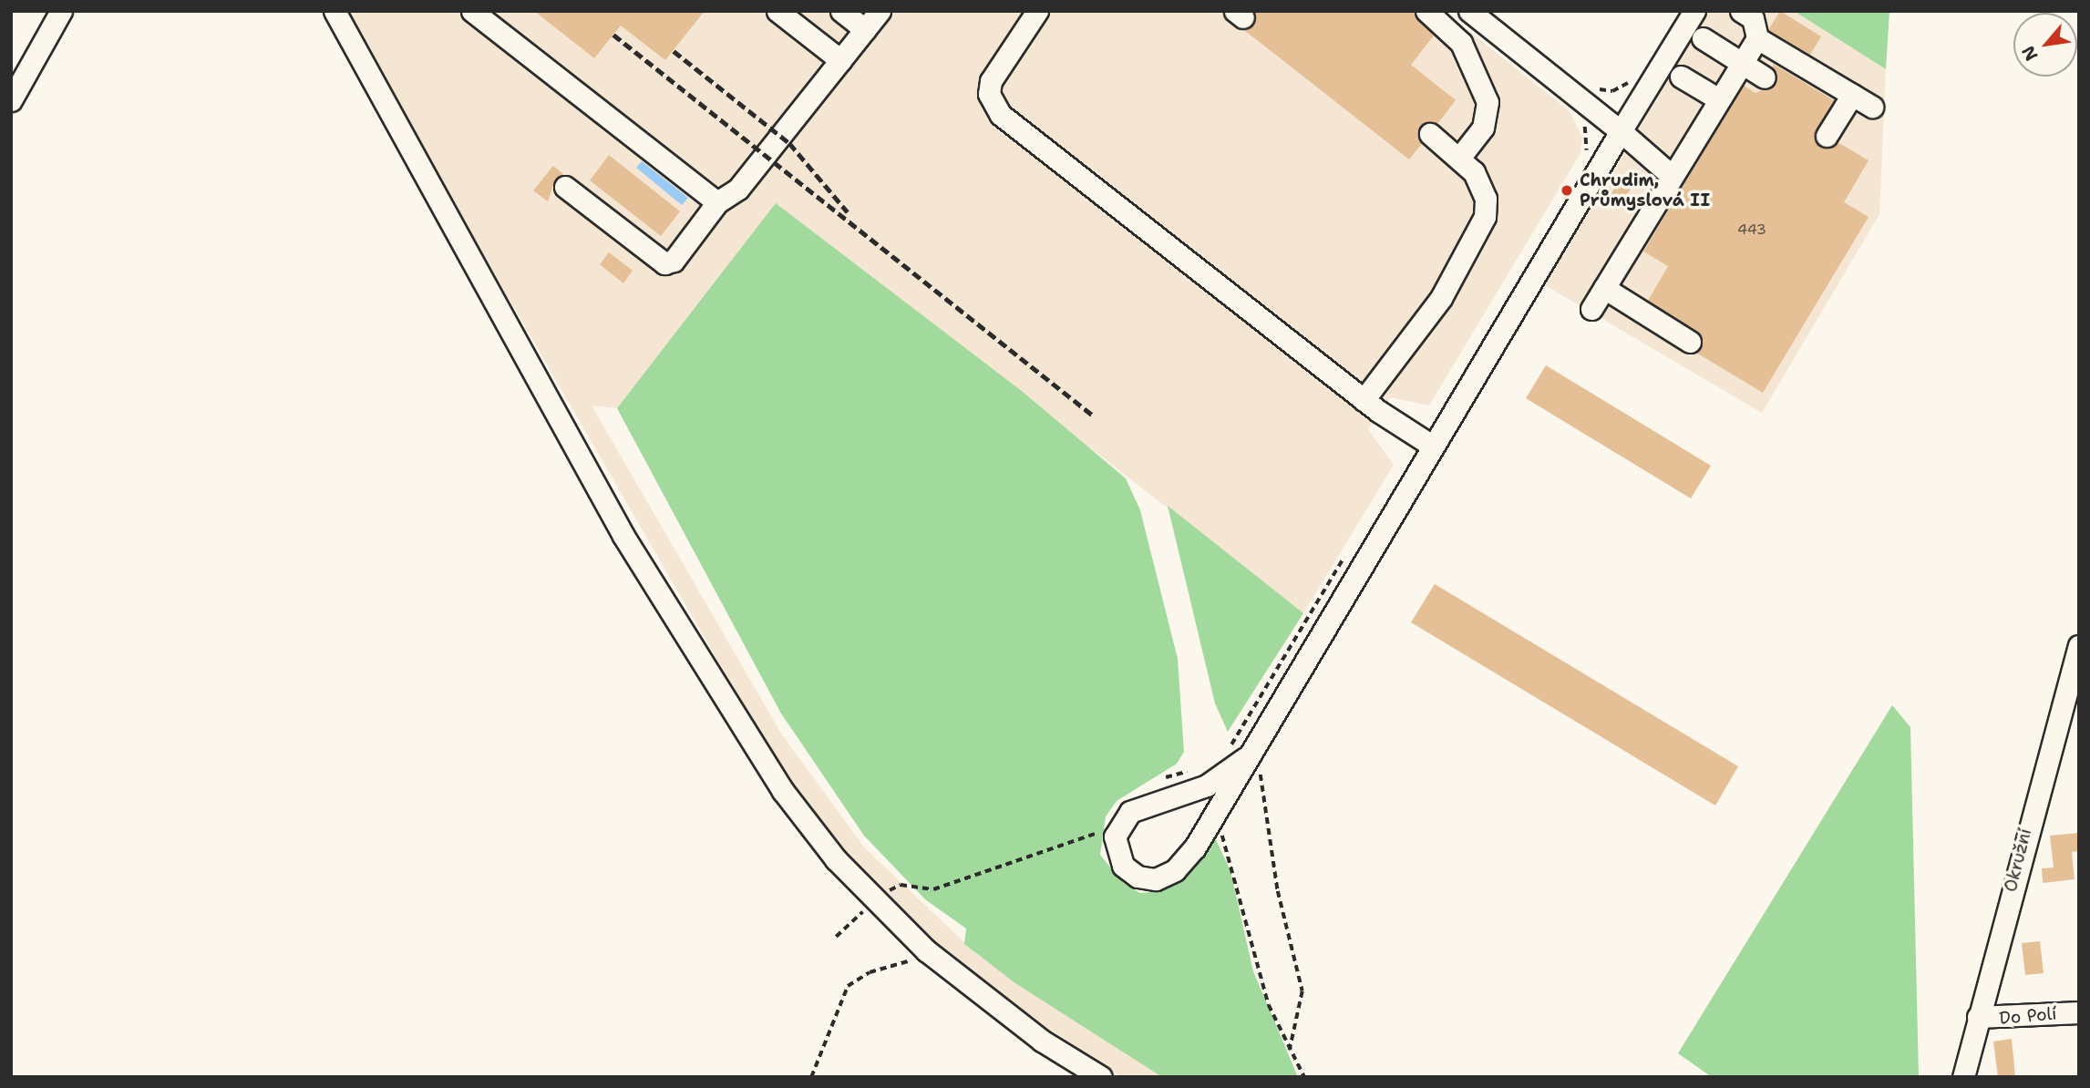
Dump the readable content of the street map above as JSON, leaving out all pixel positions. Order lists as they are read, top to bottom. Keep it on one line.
{"streets":{"street":["Okružní","Do Polí"]},"crossings":[["Okružní","Do Polí"]],"places":["Chrudim, Průmyslová II"],"house_numbers":["443"],"north":"bottom left"}
